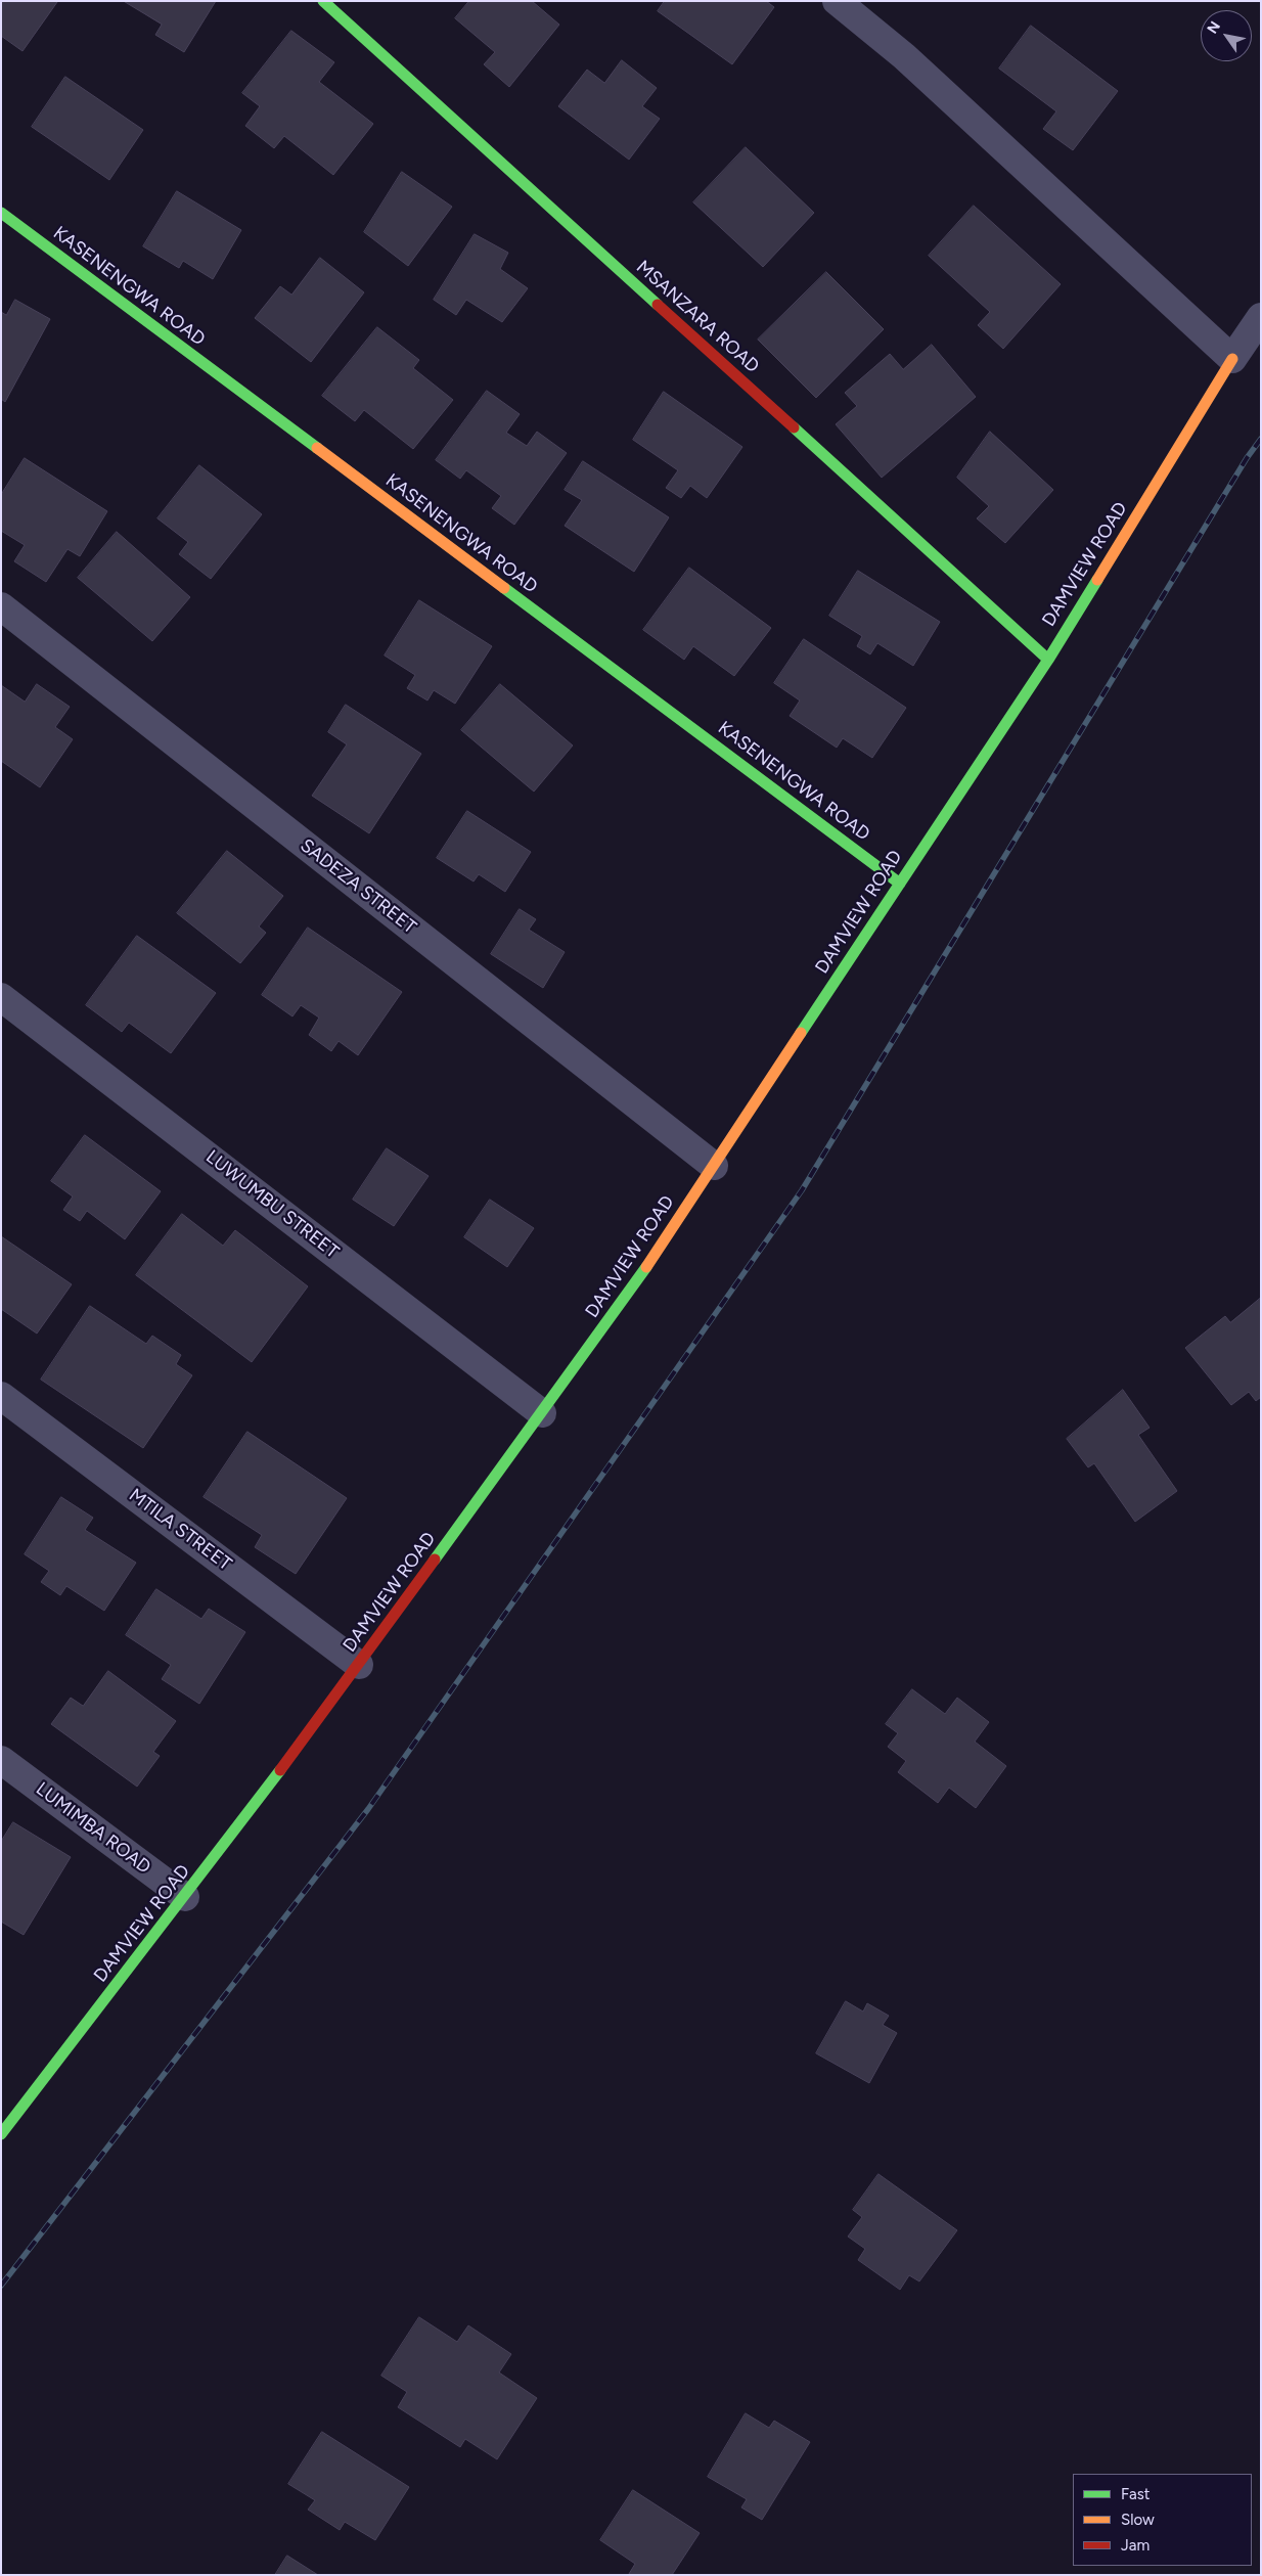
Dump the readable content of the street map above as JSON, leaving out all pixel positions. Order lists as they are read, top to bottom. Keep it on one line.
{"streets":{"street":["KASENENGWA ROAD","MSANZARA ROAD","DAMVIEW ROAD","SADEZA STREET","LUWUMBU STREET","MTILA STREET","LUMIMBA ROAD"]},"crossings":[["KASENENGWA ROAD","DAMVIEW ROAD"],["MSANZARA ROAD","DAMVIEW ROAD"],["DAMVIEW ROAD","SADEZA STREET"],["DAMVIEW ROAD","LUWUMBU STREET"],["DAMVIEW ROAD","MTILA STREET"],["DAMVIEW ROAD","LUMIMBA ROAD"]],"legend":["Fast","Slow","Jam"],"north":"top left"}
